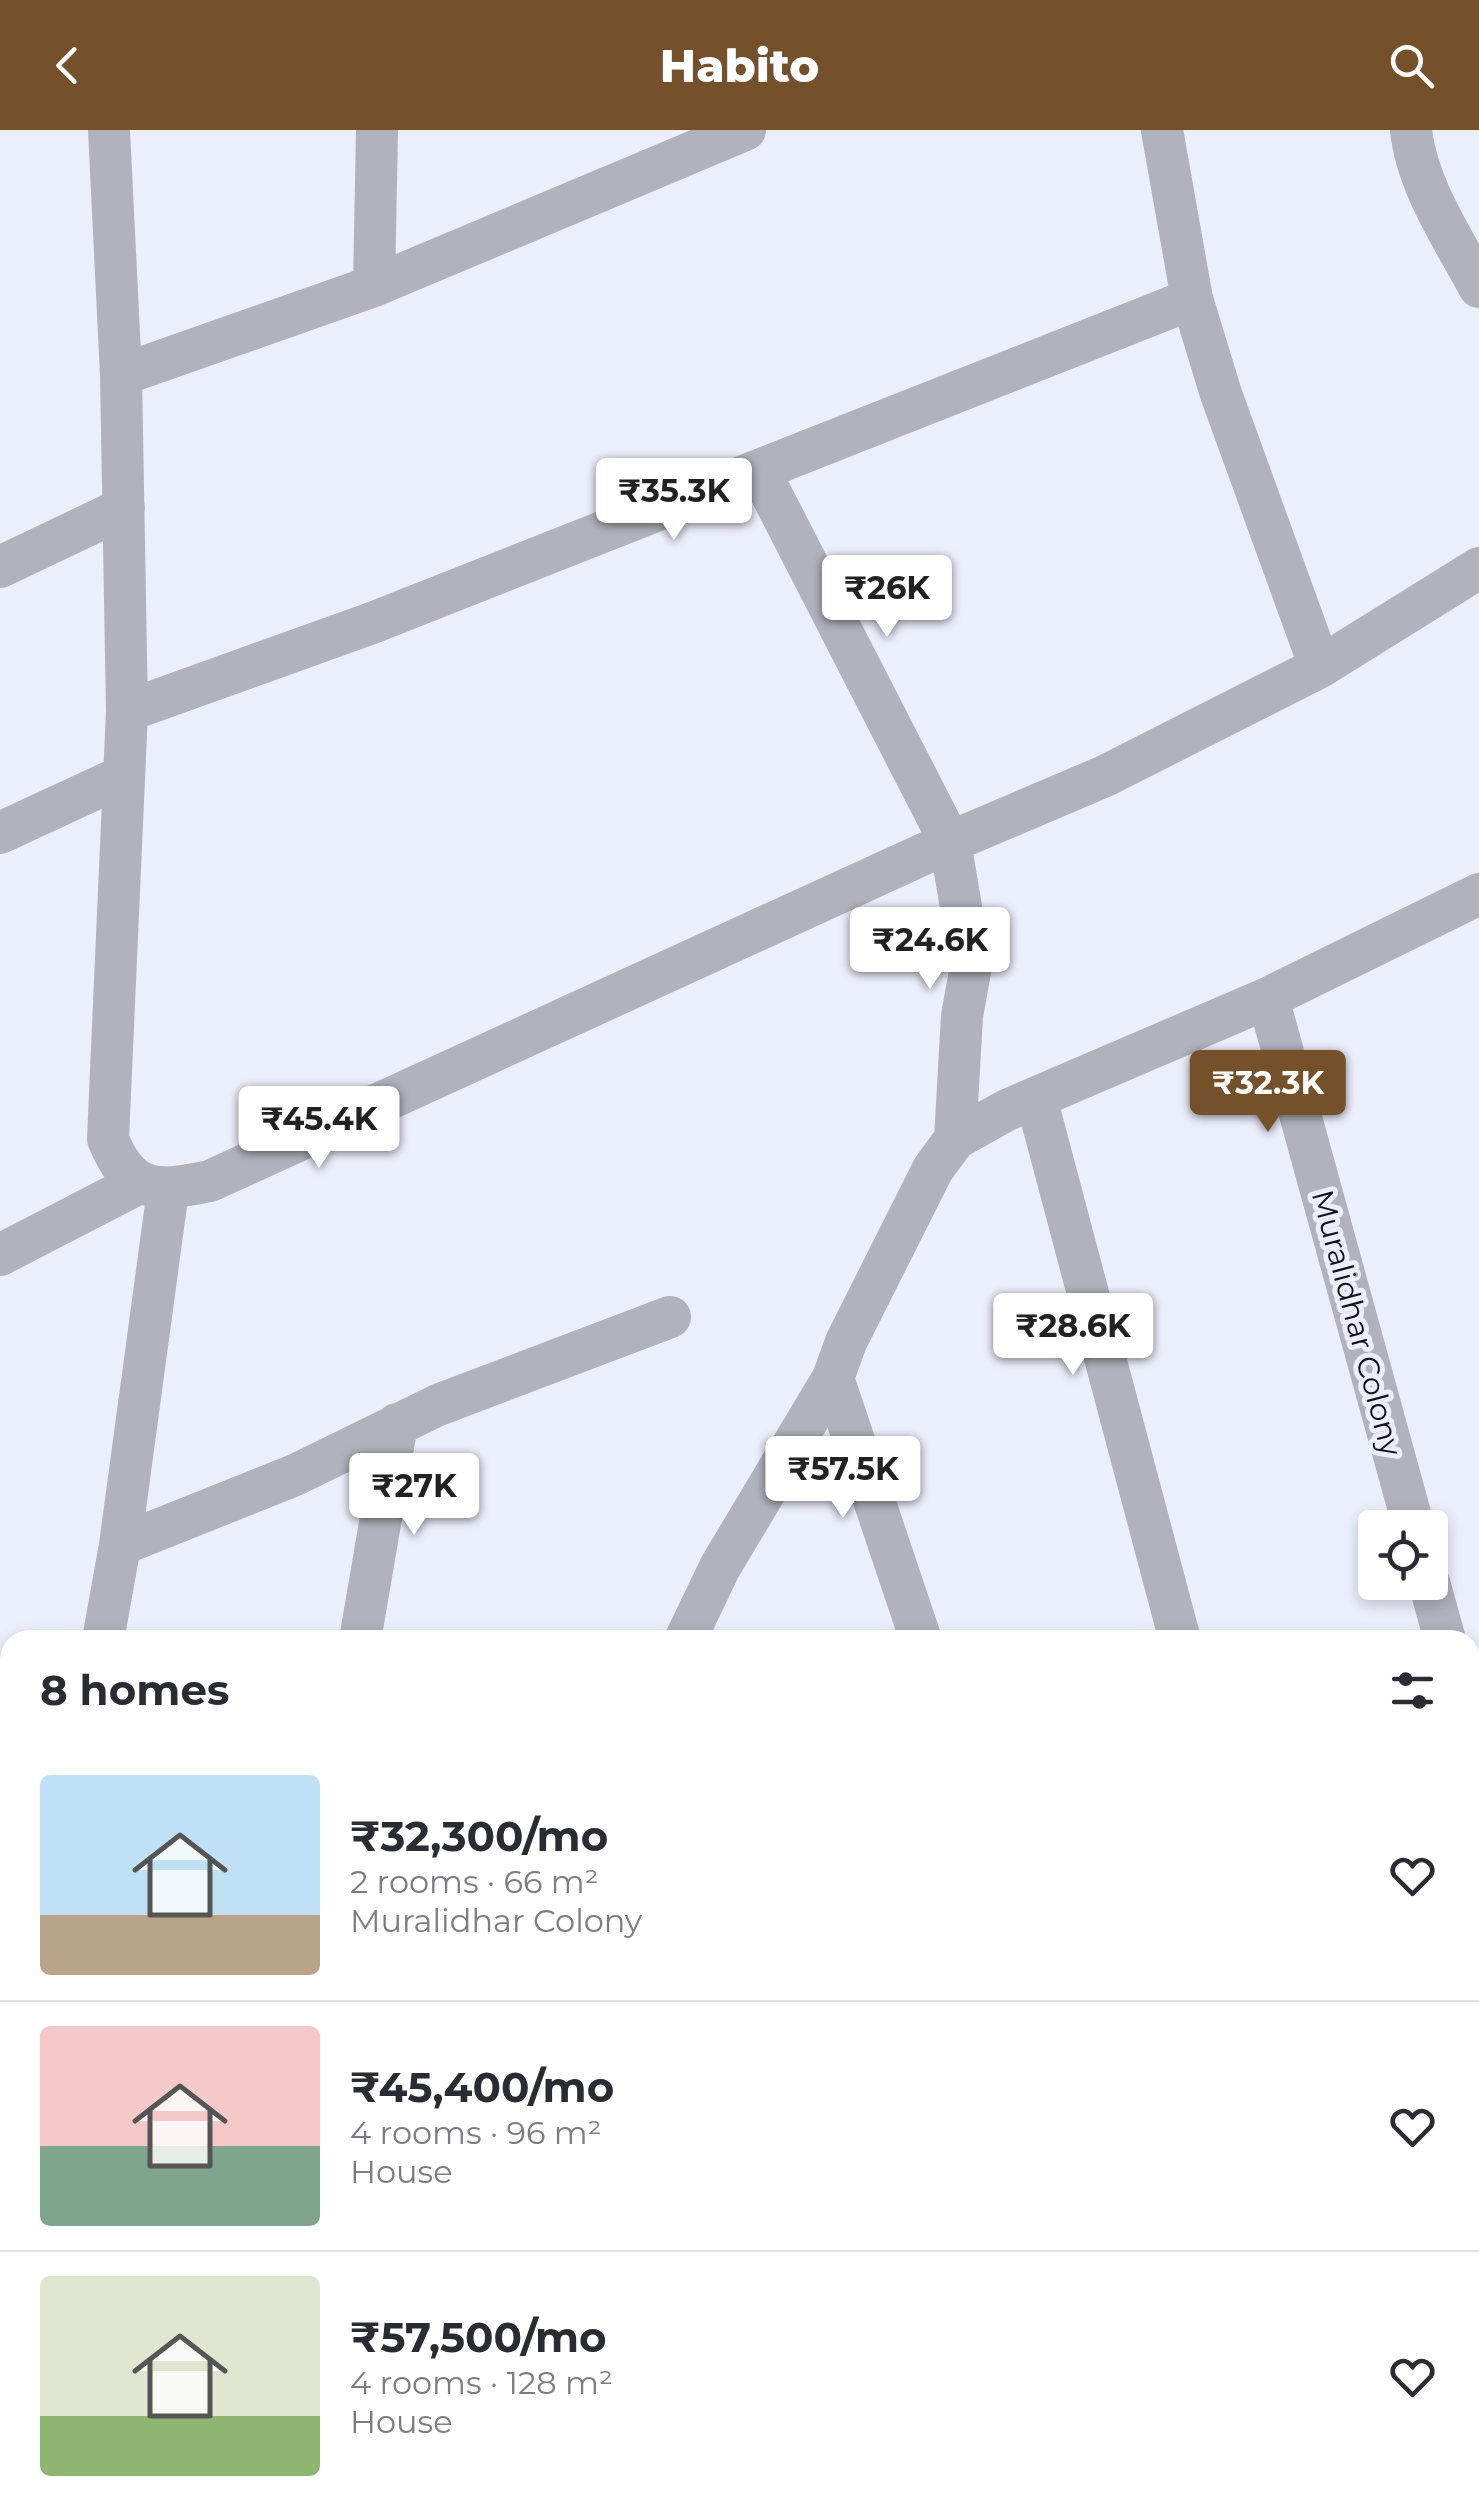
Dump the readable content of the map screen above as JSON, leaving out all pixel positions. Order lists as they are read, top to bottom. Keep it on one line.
{"streets":{"street":["Muralidhar Colony"]},"page":{"header":"Habito","price":["₹35.3K","₹26K","₹24.6K","₹32.3K","₹45.4K","₹28.6K","₹57.5K","₹27K"],"heading":"8 homes","list":[{"name":"₹32,300/mo","note":"2 rooms · 66 m² · Muralidhar Colony"},{"name":"₹45,400/mo","note":"4 rooms · 96 m² · House"},{"name":"₹57,500/mo","note":"4 rooms · 128 m² · House"}]}}
